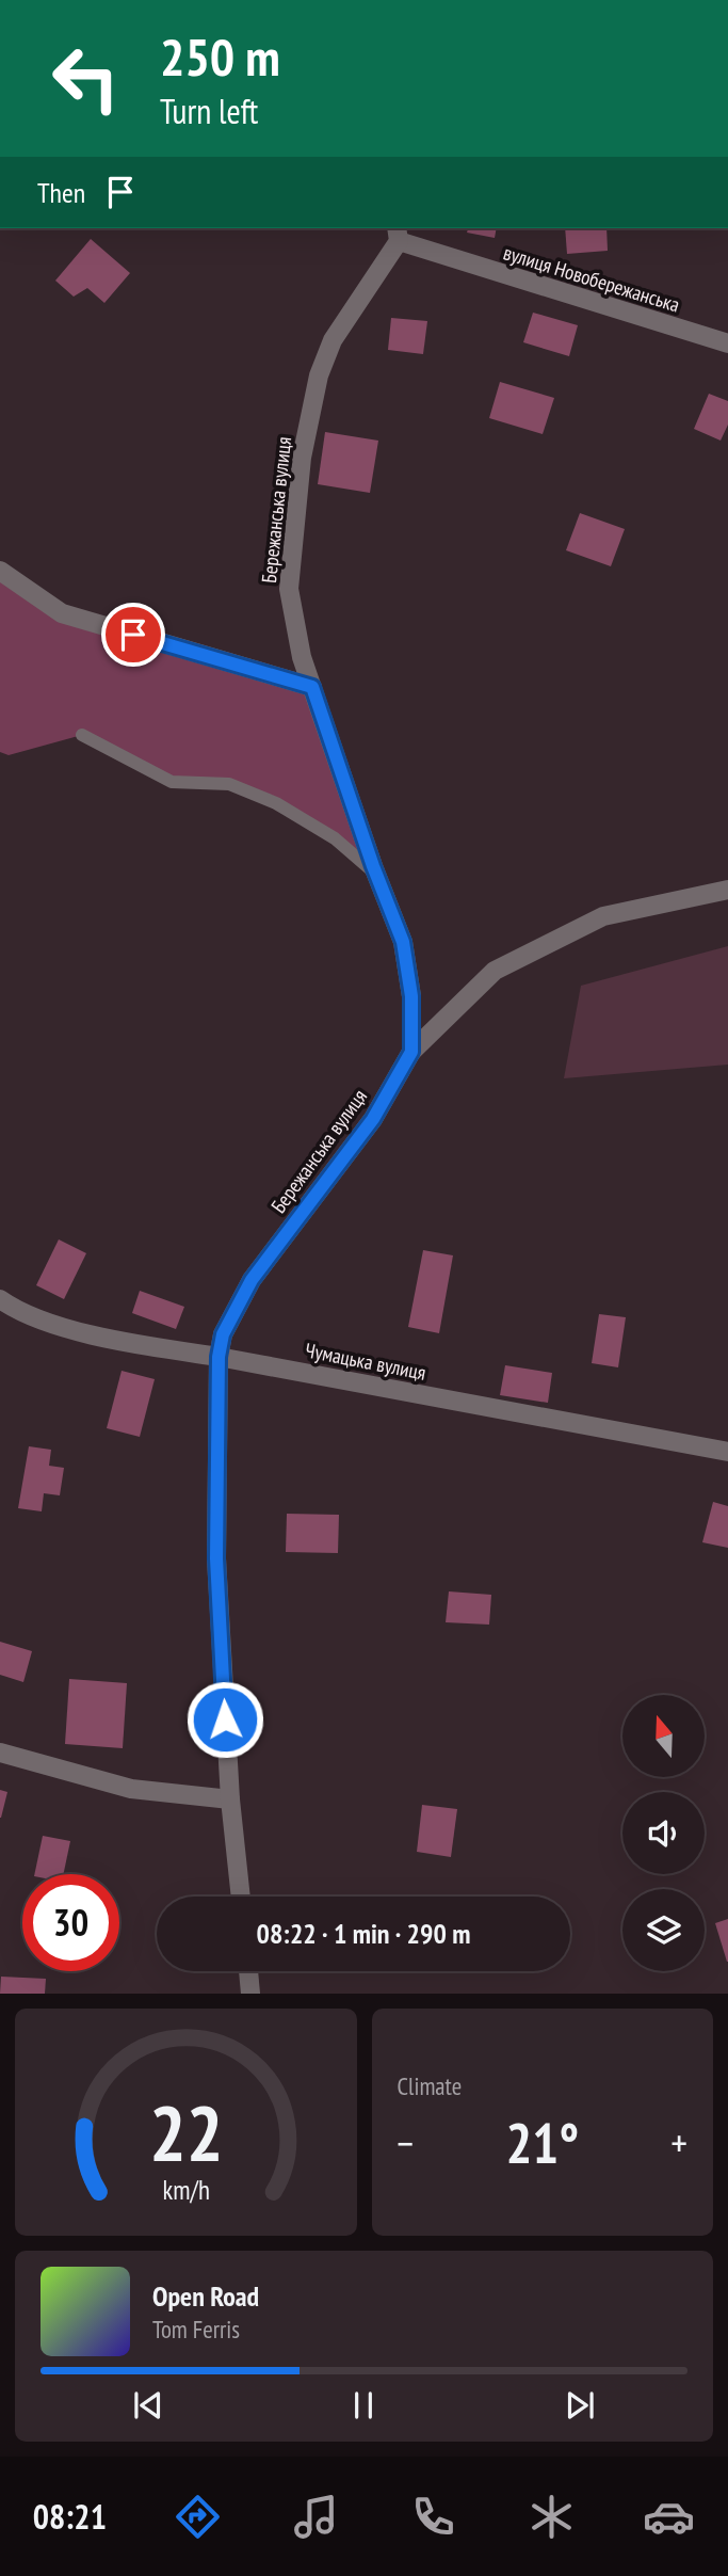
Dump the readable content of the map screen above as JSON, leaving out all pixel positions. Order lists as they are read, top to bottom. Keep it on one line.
{"streets":{"street":["вулиця Новобережанська","Бережанська вулиця","Чумацька вулиця"]},"crossings":[["вулиця Новобережанська","Бережанська вулиця"],["Бережанська вулиця","Чумацька вулиця"]],"north":"top","page":{"turn":["250 m","Turn left"],"then":"Then","limit":"30","trip":"08:22 · 1 min · 290 m","tile":"Climate","heat":["−","21°","+"],"song":["Open Road","Tom Ferris"],"tabs":"08:21","gauge":["22","km/h"]}}
